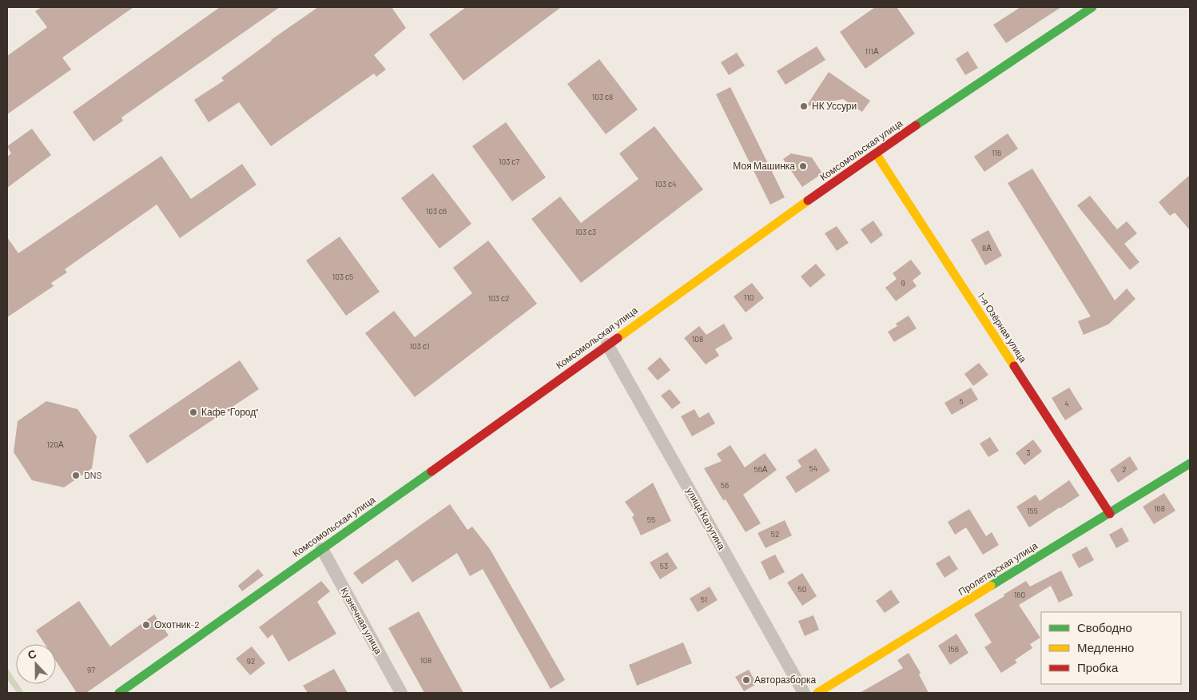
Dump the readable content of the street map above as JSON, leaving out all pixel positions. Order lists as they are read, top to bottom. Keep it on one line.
{"streets":{"main road":["Комсомольская улица","1-я Озёрная улица","Пролетарская улица"],"street":["улица Калугина","Кузнечная улица"]},"crossings":[["Комсомольская улица","1-я Озёрная улица"],["Комсомольская улица","улица Калугина"],["Комсомольская улица","Кузнечная улица"],["1-я Озёрная улица","Пролетарская улица"]],"places":["НК Уссури","Моя Машинка","Кафе \"Город\"","DNS","Охотник-2","Авторазборка"],"house_numbers":["111А","103 с8","116","103 с7","103 с4","103 с6","103 с3","8А","103 с5","9","110","103 с2","108","103 с1","5","4","120А","3","54","56А","2","56","168","155","55","52","53","50","160","51","156","108","92","97"],"legend":["Свободно","Медленно","Пробка"],"north":"top"}
